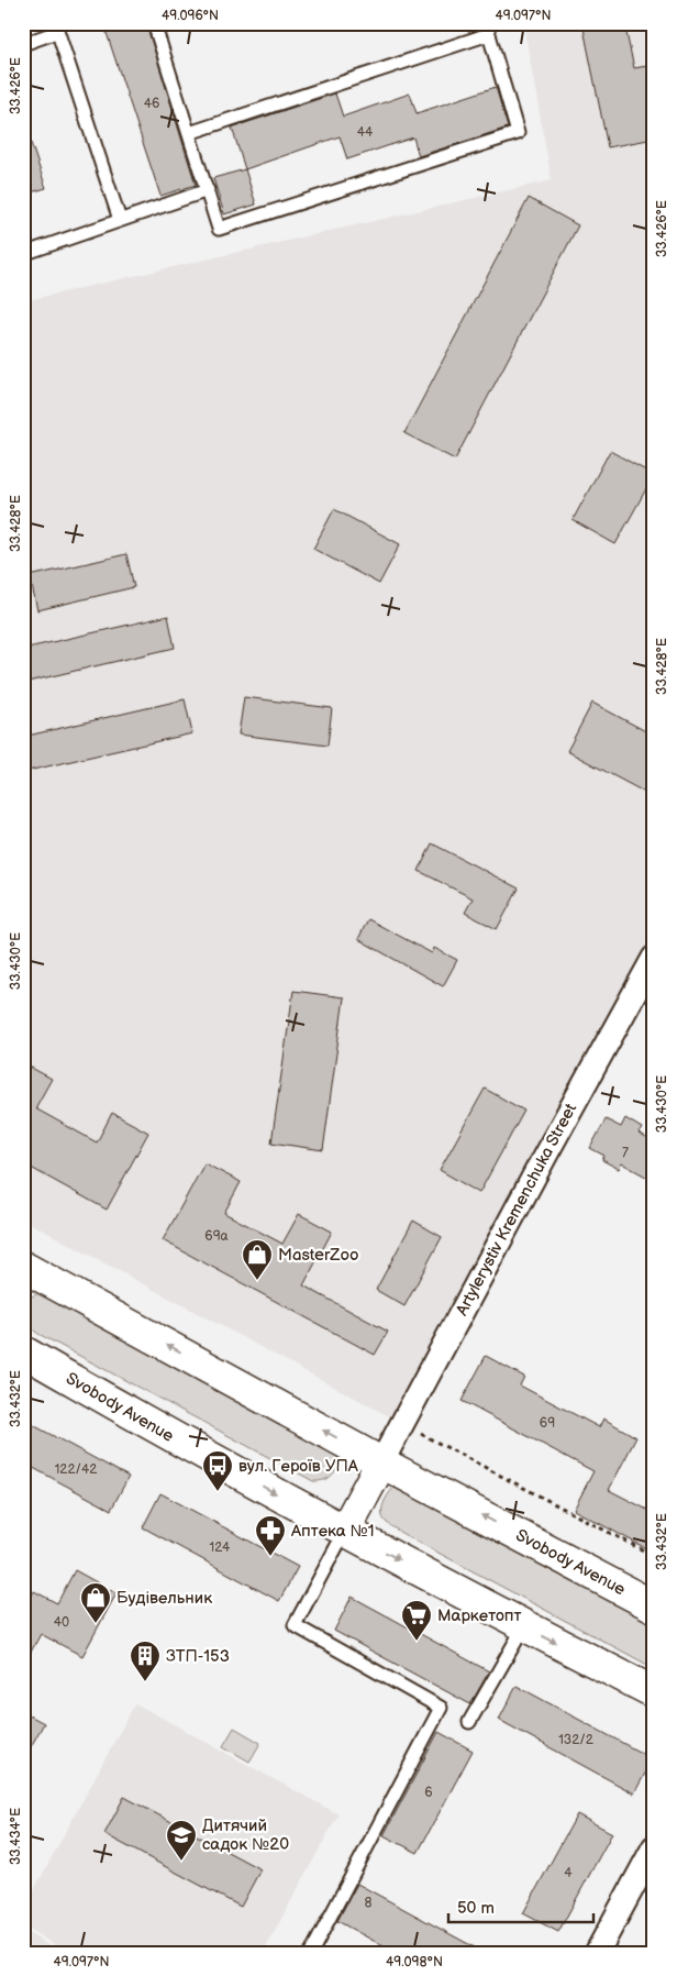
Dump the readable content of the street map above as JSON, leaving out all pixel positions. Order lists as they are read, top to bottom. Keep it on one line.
{"streets":{"highway":["Svobody Avenue"],"street":["Artylerystiv Kremenchuka Street"]},"crossings":[["Artylerystiv Kremenchuka Street","Svobody Avenue"]],"places":{"shop":["MasterZoo","Будівельник"],"bus stop":["вул. Героїв УПА"],"pharmacy":["Аптека №1"],"supermarket":["Маркетопт"],"building":["ЗТП-153"],"school or university":["Дитячий садок №20"]},"house_numbers":["46","44","7","69а","69","122/42","124","40","132/2","6","4","8"],"scale_bar":"50 m","coordinates":["49.096°N","49.097°N","33.426°E","33.428°E","33.430°E","33.432°E","33.434°E","49.098°N"]}
